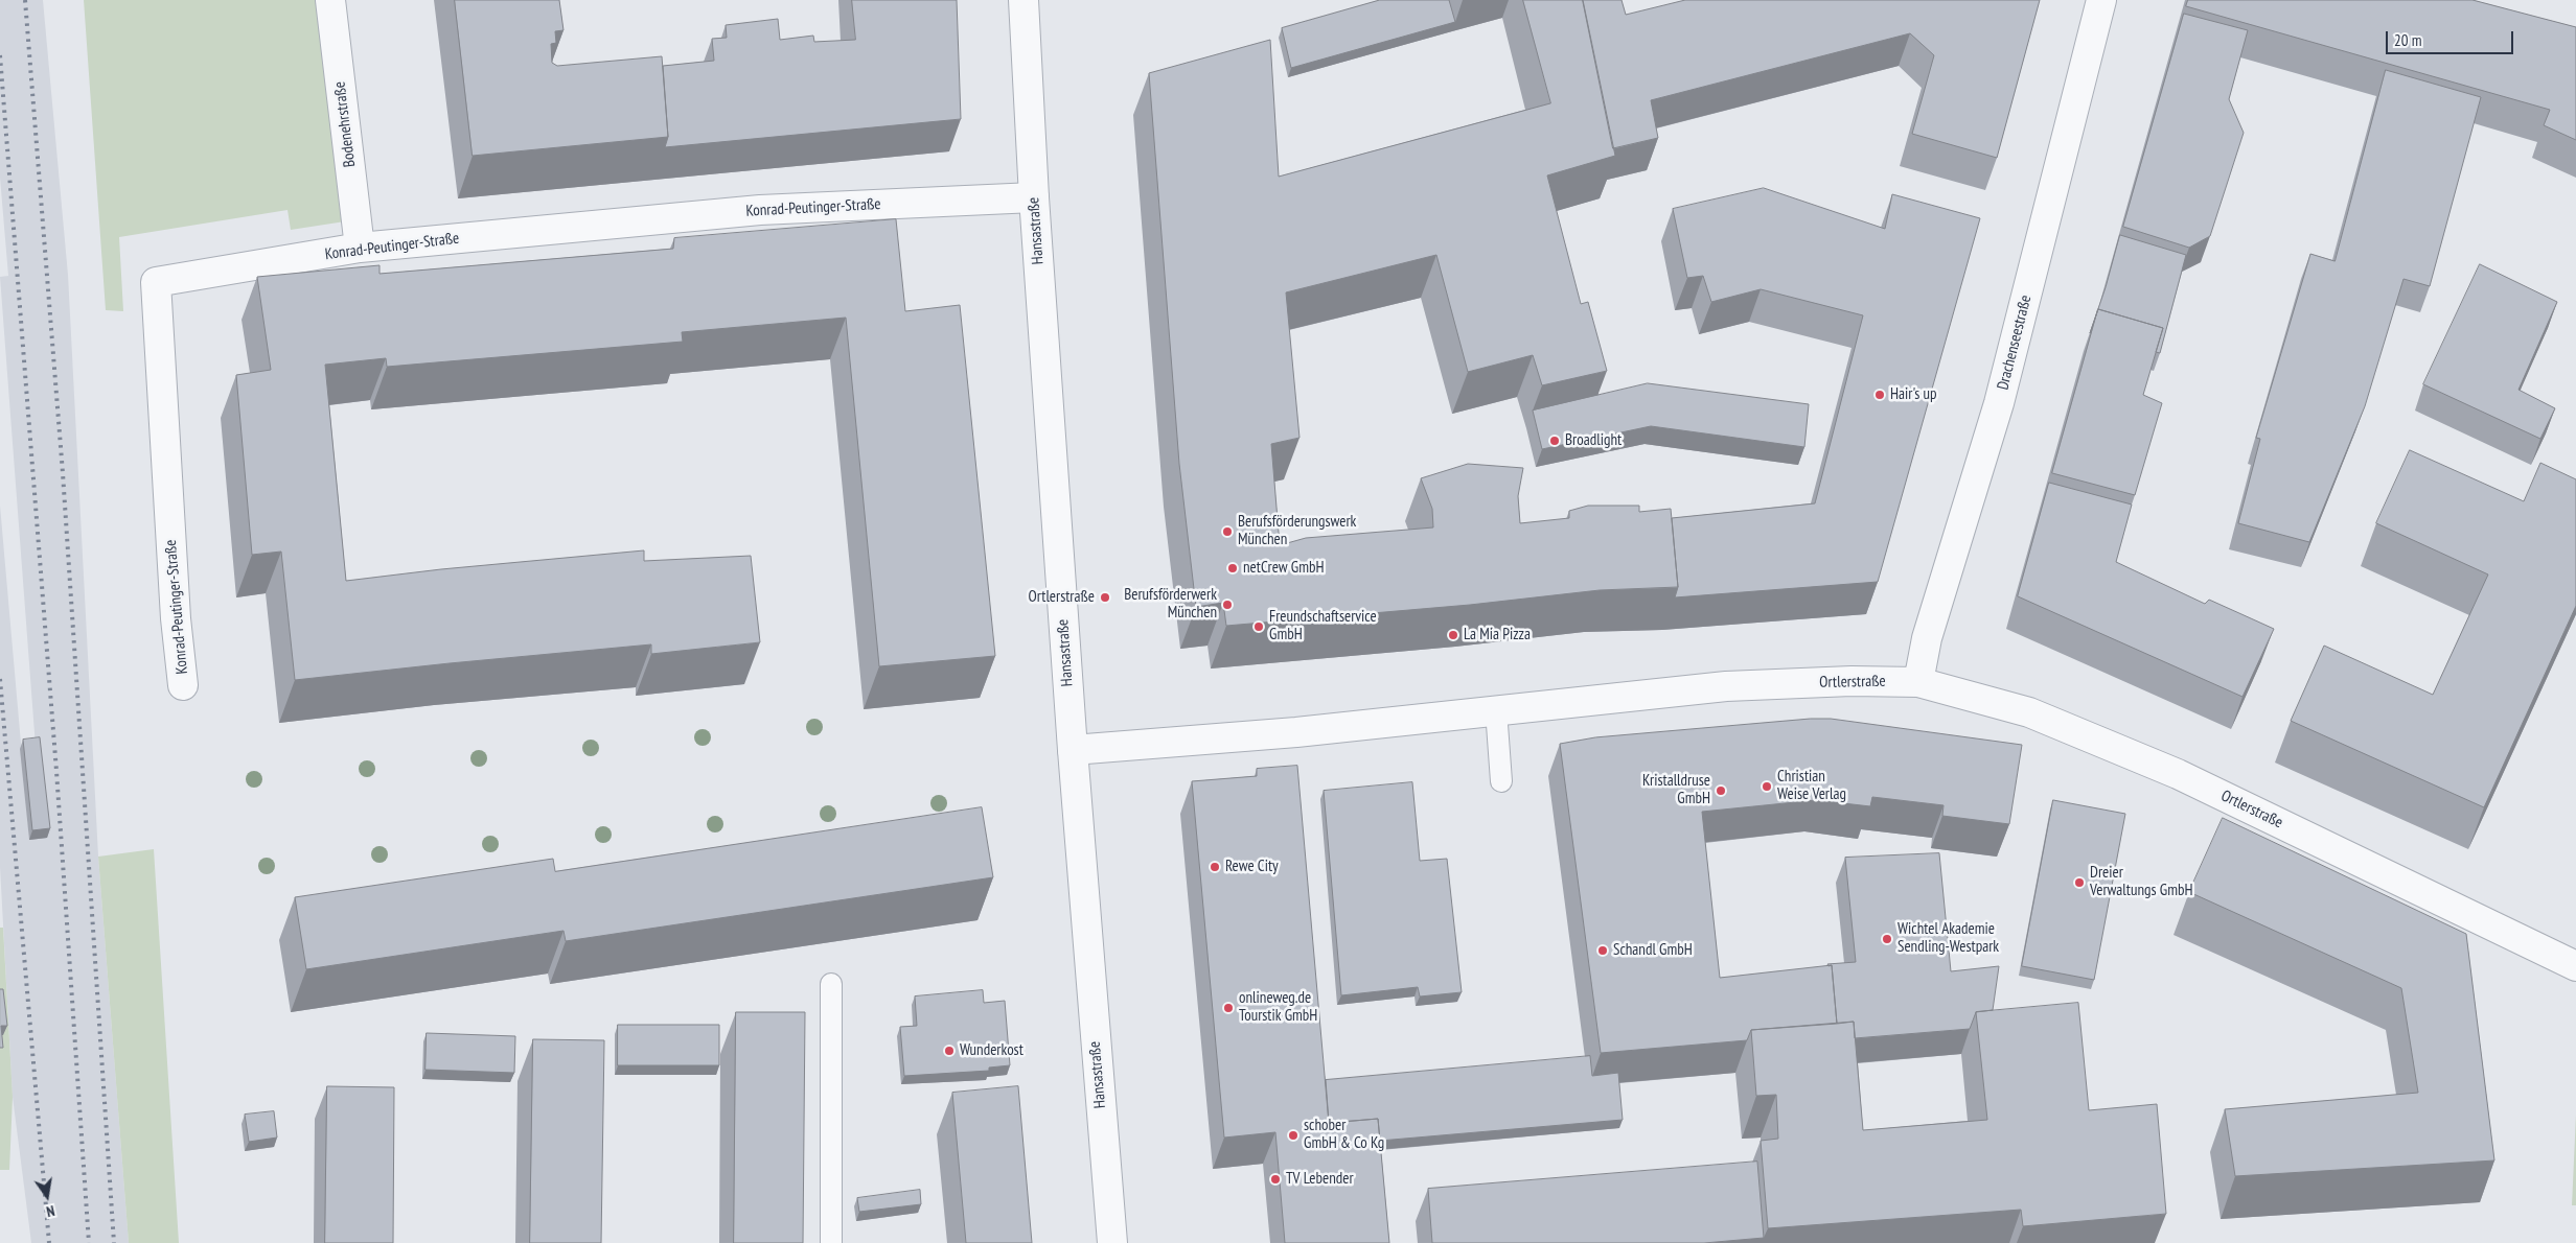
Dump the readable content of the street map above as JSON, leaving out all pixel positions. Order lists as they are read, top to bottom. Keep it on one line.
{"streets":{"street":["Bodenehrstraße","Konrad-Peutinger-Straße","Hansastraße","Drachenseestraße","Ortlerstraße"]},"crossings":[["Bodenehrstraße","Konrad-Peutinger-Straße"],["Konrad-Peutinger-Straße","Hansastraße"],["Hansastraße","Ortlerstraße"],["Drachenseestraße","Ortlerstraße"]],"places":["Hair's up","Broadlight","Berufsförderungswerk München","netCrew GmbH","Ortlerstraße","Berufsförderwerk München","Freundschaftservice GmbH","La Mia Pizza","Christian Weise Verlag","Kristalldruse GmbH","Rewe City","Dreier Verwaltungs GmbH","Wichtel Akademie Sendling-Westpark","Schandl GmbH","onlineweg.de Tourstik GmbH","Wunderkost","schober GmbH & Co Kg","TV Lebender"],"scale_bar":"20 m","north":"bottom"}
